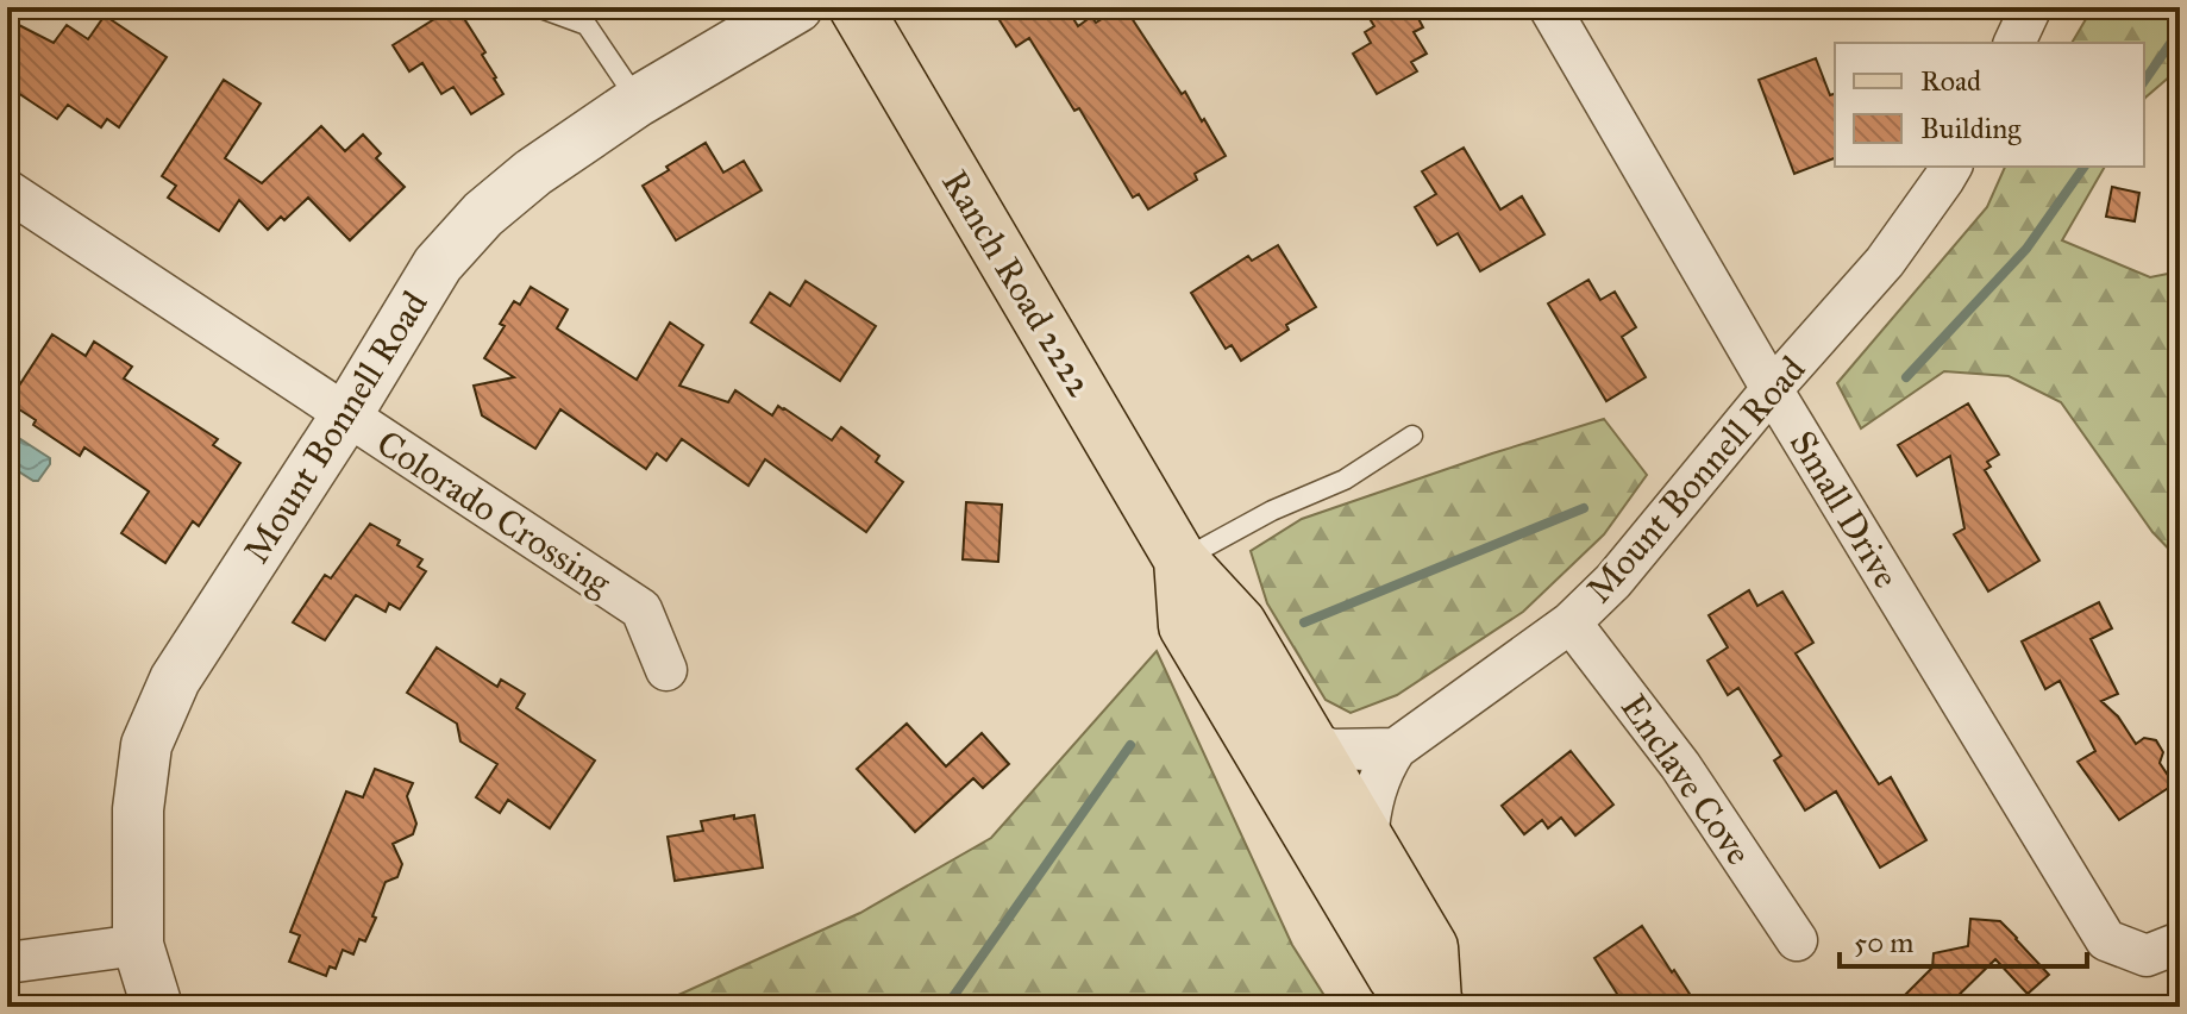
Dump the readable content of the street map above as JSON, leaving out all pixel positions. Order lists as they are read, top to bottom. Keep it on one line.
{"streets":{"main road":["Ranch Road 2222"],"street":["Mount Bonnell Road","Small Drive","Colorado Crossing","Enclave Cove"]},"crossings":[["Ranch Road 2222","Mount Bonnell Road"],["Mount Bonnell Road","Small Drive"],["Mount Bonnell Road","Colorado Crossing"],["Mount Bonnell Road","Enclave Cove"]],"legend":["Road","Building"],"scale_bar":"50 m"}
